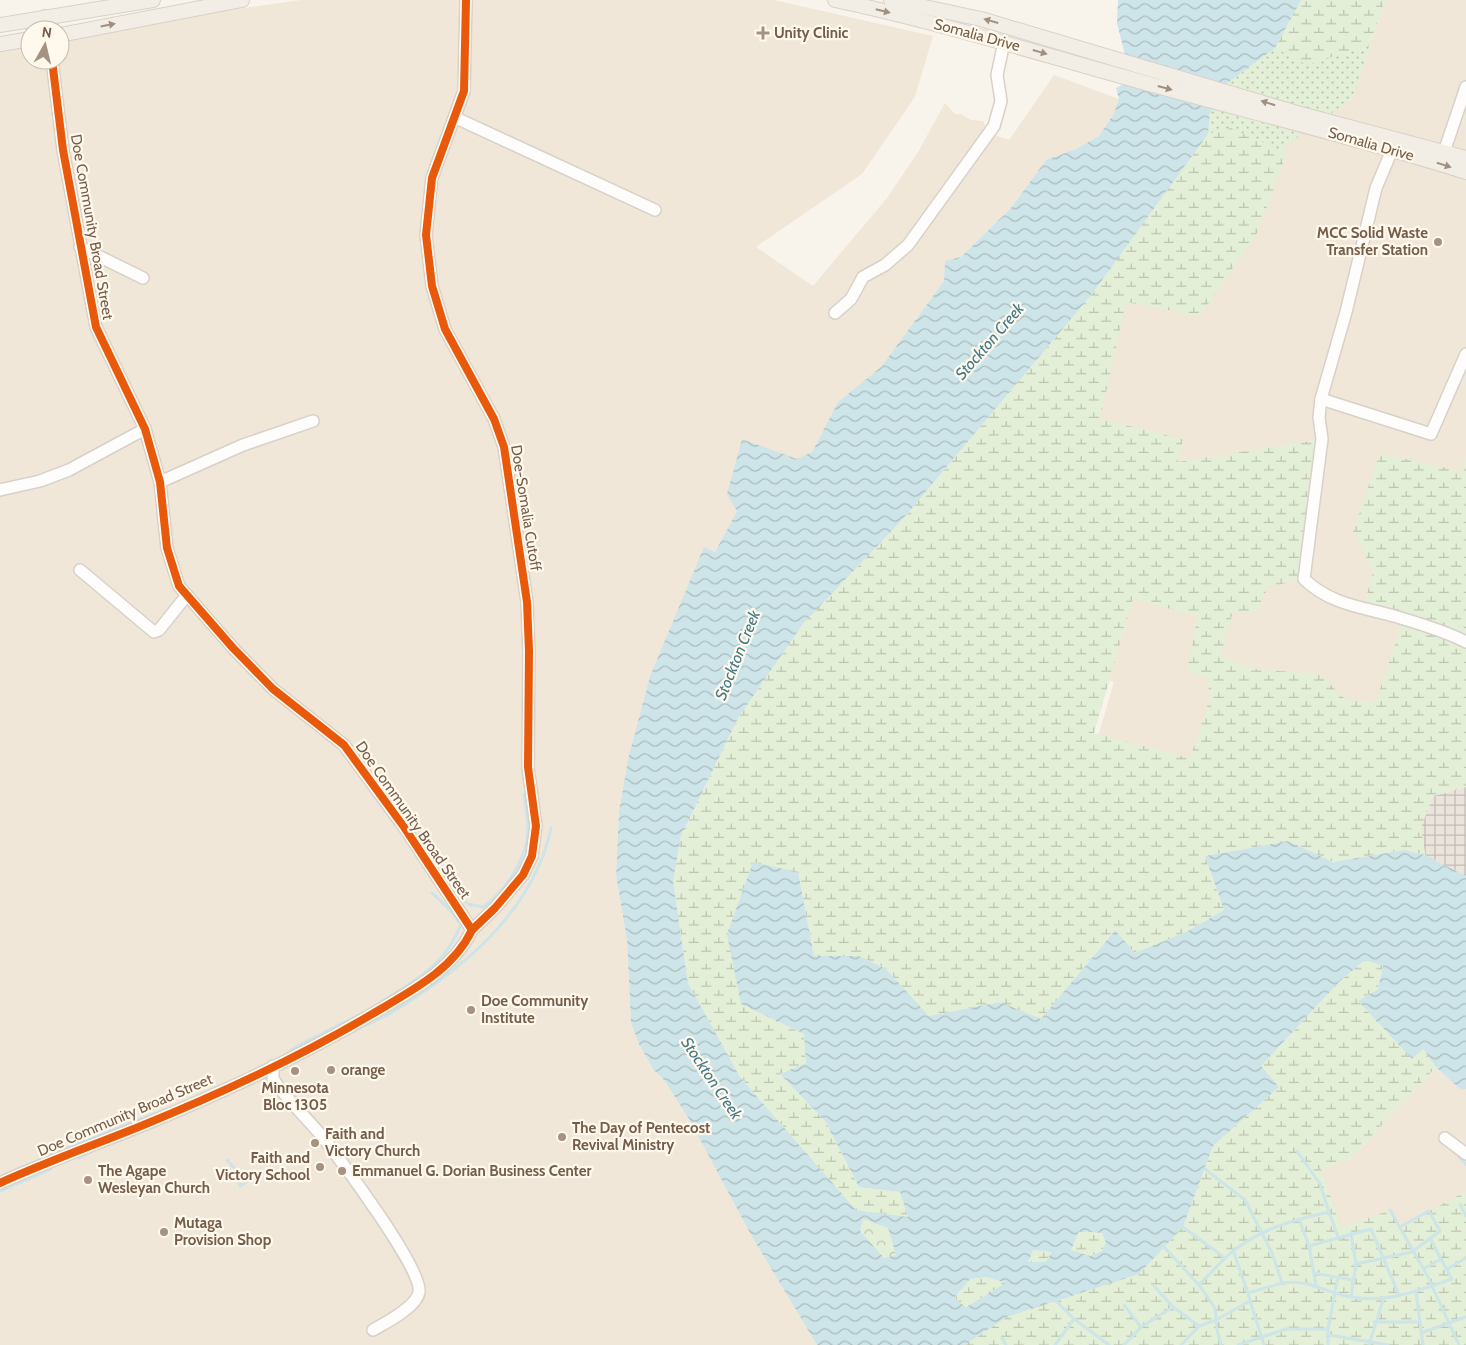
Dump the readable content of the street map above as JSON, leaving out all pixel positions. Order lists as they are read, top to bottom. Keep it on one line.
{"streets":{"main road":["Somalia Drive"],"street":["Doe Community Broad Street","Doe-Somalia Cutoff"]},"crossings":[["Doe Community Broad Street","Doe-Somalia Cutoff"]],"water":["Stockton Creek"],"places":{"health":["Unity Clinic"],"other":["MCC Solid Waste Transfer Station","Doe Community Institute","orange","Minnesota Bloc 1305","The Day of Pentecost Revival Ministry","Faith and Victory Church","Faith and Victory School","Emmanuel G. Dorian Business Center","The Agape Wesleyan Church","Mutaga Provision Shop"]},"north":"top"}
